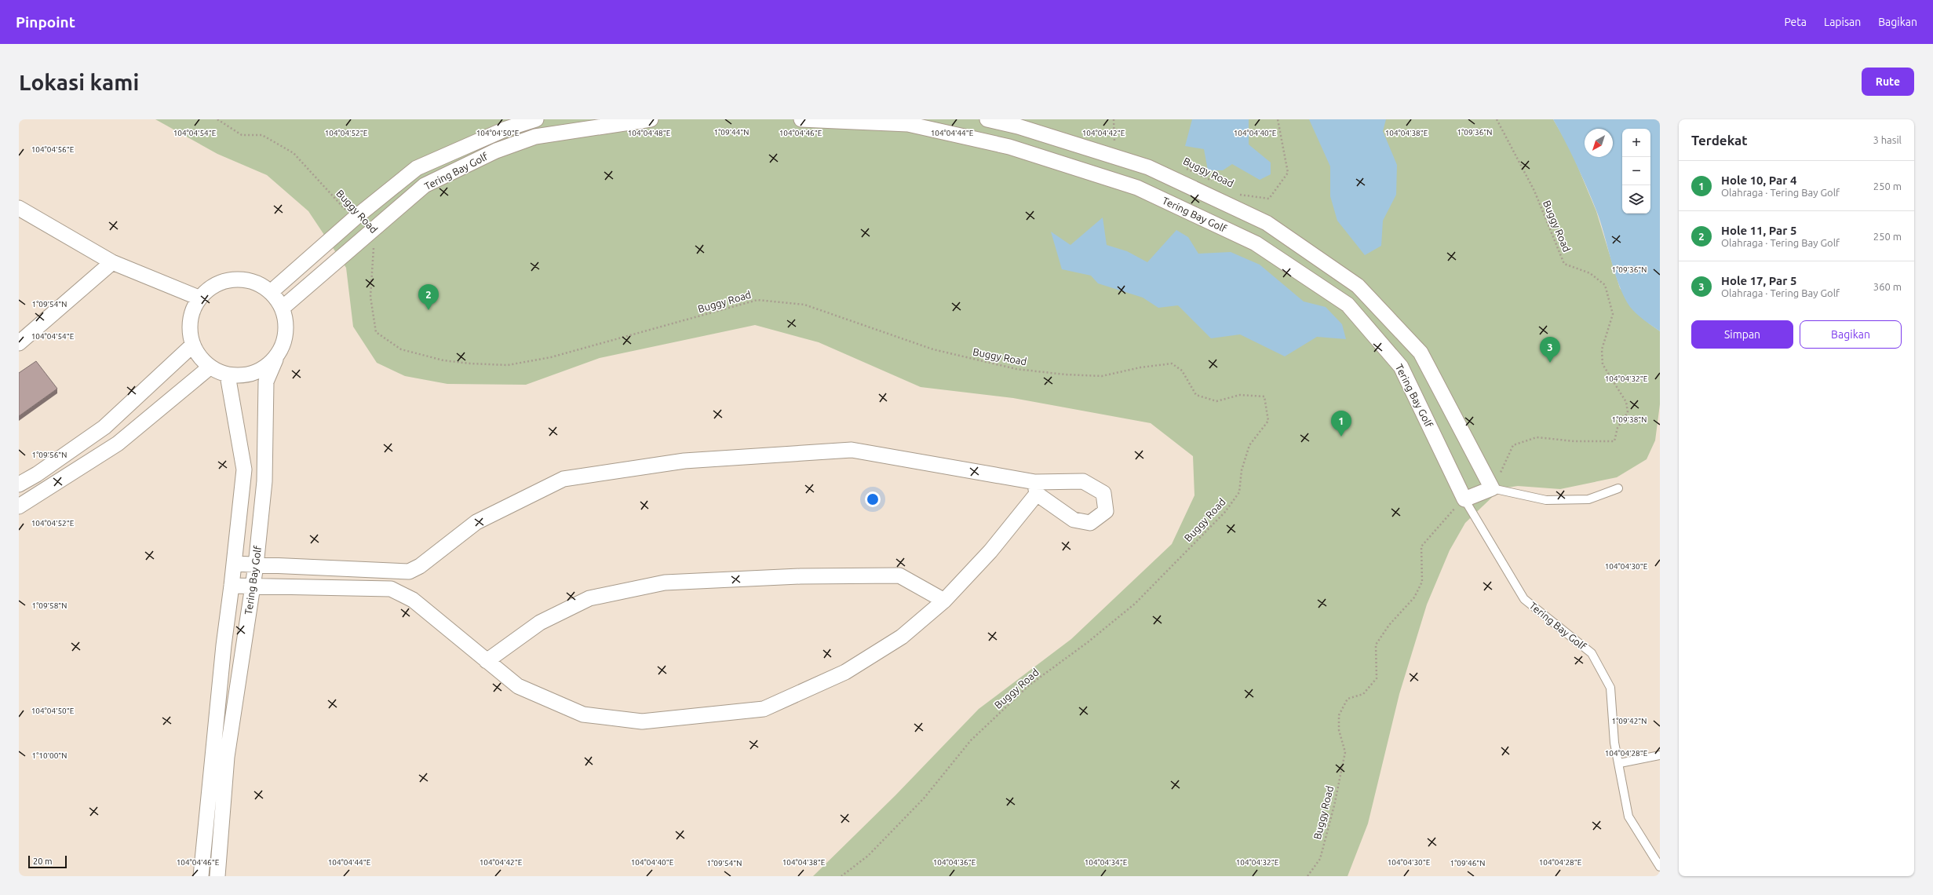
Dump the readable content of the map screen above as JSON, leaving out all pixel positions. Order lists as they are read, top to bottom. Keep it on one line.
{"streets":{"street":["Tering Bay Golf"],"path":["Buggy Road"]},"crossings":[["Tering Bay Golf","Buggy Road"]],"scale_bar":"20 m","north":"bottom left","page":{"header":"Pinpoint","nav":["Peta","Lapisan","Bagikan"],"buttons":["Rute",["Simpan","Bagikan"]],"title":"Lokasi kami","heading":["Terdekat","3 hasil"],"map_buttons":["+","−"],"list":[{"mark":"1","name":"Hole 10, Par 4","note":"Olahraga · Tering Bay Golf","value":"250 m"},{"mark":"2","name":"Hole 11, Par 5","note":"Olahraga · Tering Bay Golf","value":"250 m"},{"mark":"3","name":"Hole 17, Par 5","note":"Olahraga · Tering Bay Golf","value":"360 m"}],"pins":["2","3","1"],"scale":"20 m"},"coordinates":["1°09'44\"N","1°09'36\"N","104°04'54\"E","104°04'52\"E","104°04'50\"E","104°04'48\"E","104°04'46\"E","104°04'44\"E","104°04'42\"E","104°04'40\"E","104°04'38\"E","104°04'56\"E","1°09'54\"N","104°04'32\"E","1°09'38\"N","1°09'56\"N","104°04'30\"E","1°09'58\"N","1°09'42\"N","104°04'28\"E","1°10'00\"N","104°04'36\"E","104°04'34\"E","1°09'46\"N"]}
